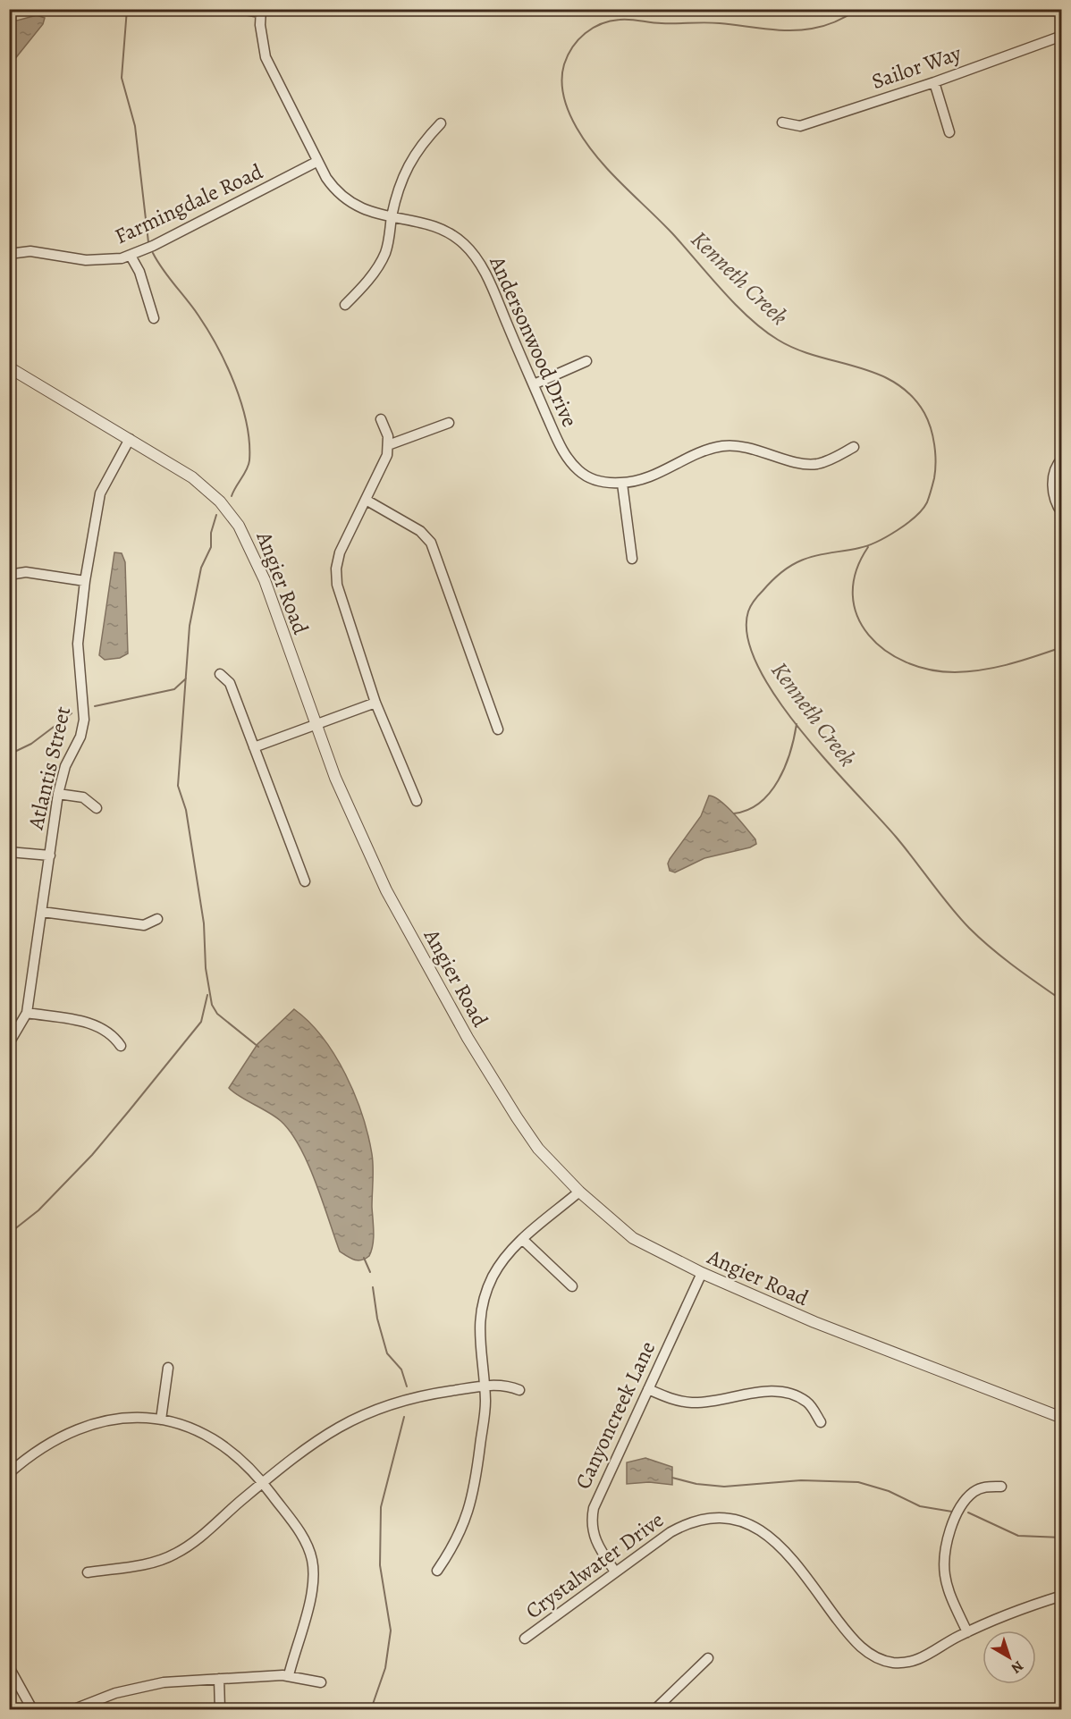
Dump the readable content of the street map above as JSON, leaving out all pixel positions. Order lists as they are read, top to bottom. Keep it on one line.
{"streets":{"street":["Sailor Way","Farmingdale Road","Andersonwood Drive","Angier Road","Atlantis Street","Canyoncreek Lane","Crystalwater Drive"]},"crossings":[["Farmingdale Road","Andersonwood Drive"],["Angier Road","Atlantis Street"],["Angier Road","Canyoncreek Lane"],["Canyoncreek Lane","Crystalwater Drive"]],"water":["Kenneth Creek"],"north":"bottom right"}
